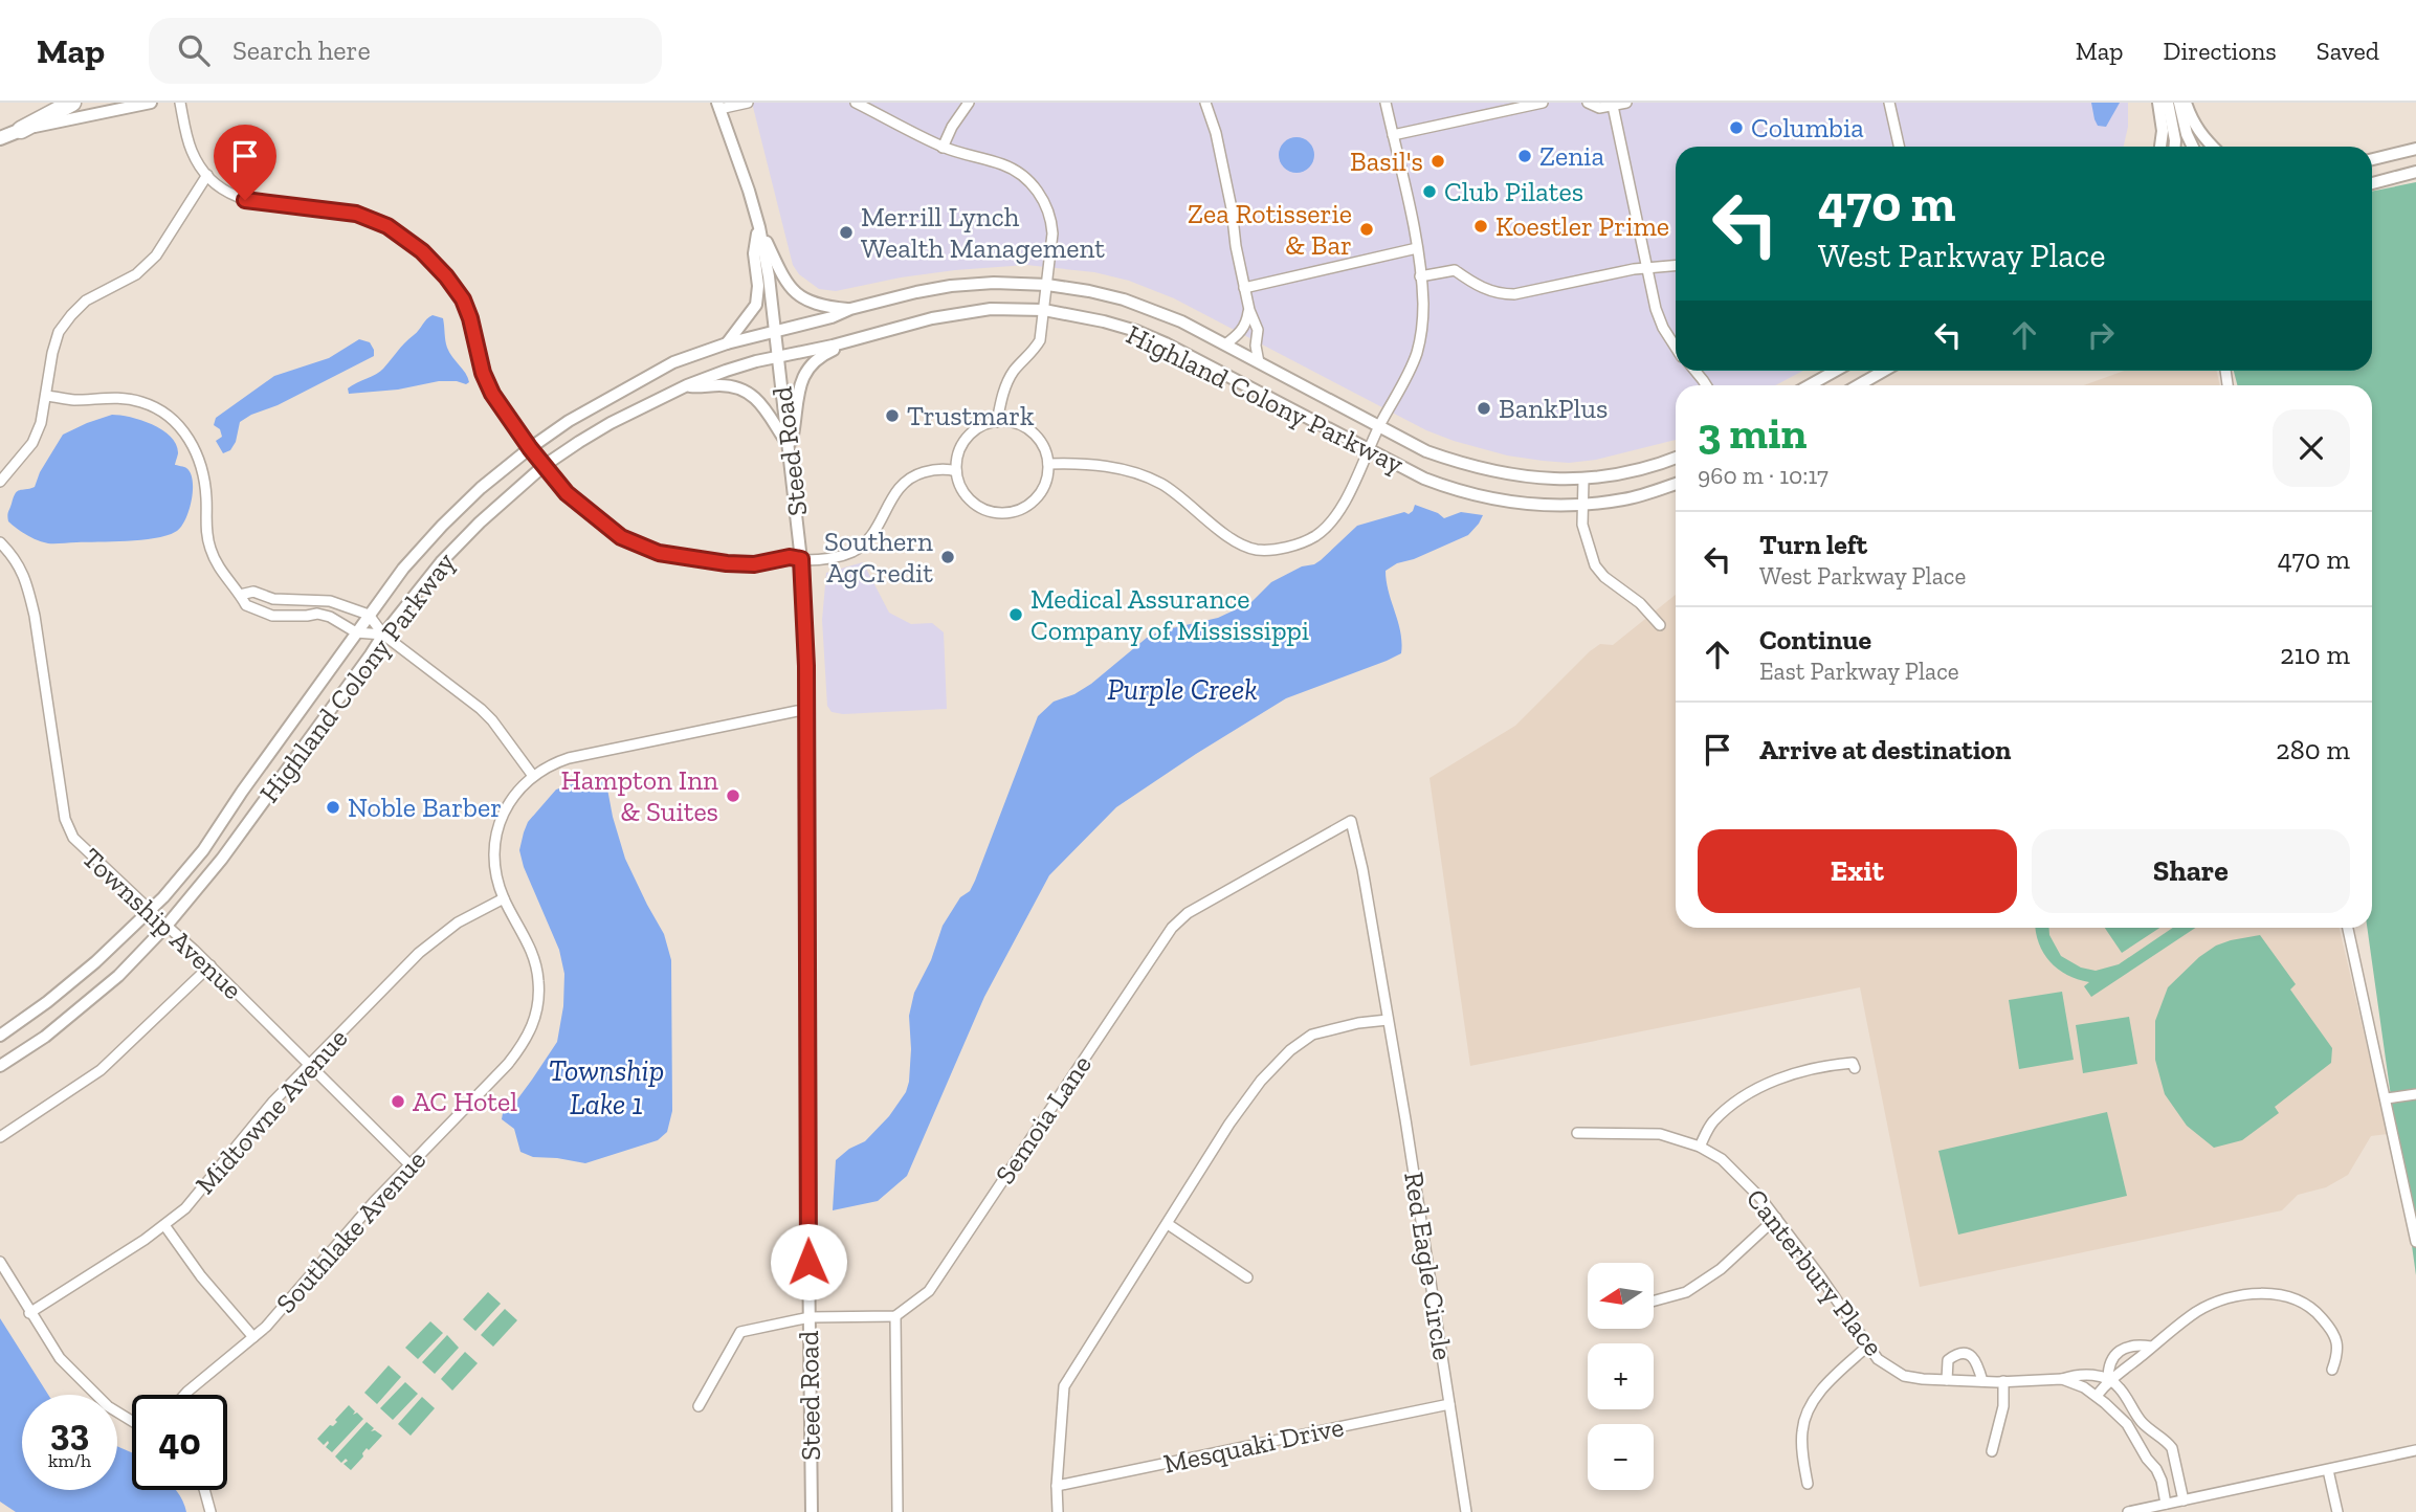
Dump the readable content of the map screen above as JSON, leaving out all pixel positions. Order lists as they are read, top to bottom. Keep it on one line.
{"streets":{"street":["Highland Colony Parkway","Steed Road","Township Avenue","Midtowne Avenue","Semoia Lane","Southlake Avenue","Red Eagle Circle","Canterbury Place","Mesquaki Drive"]},"crossings":[["Highland Colony Parkway","Steed Road"],["Highland Colony Parkway","Township Avenue"],["Steed Road","Southlake Avenue"],["Township Avenue","Midtowne Avenue"],["Township Avenue","Southlake Avenue"],["Midtowne Avenue","Southlake Avenue"],["Semoia Lane","Red Eagle Circle"],["Red Eagle Circle","Mesquaki Drive"]],"water":["Purple Creek","Township Lake 1"],"places":["Columbia","Zenia","Basil's","Club Pilates","Koestler Prime","Zea Rotisserie & Bar","Merrill Lynch Wealth Management","BankPlus","Trustmark","Southern AgCredit","Medical Assurance Company of Mississippi","Hampton Inn & Suites","Noble Barber","AC Hotel"],"north":"left","page":{"header":"Map","search":"Search here","nav":["Map","Directions","Saved"],"turn":["470 m","West Parkway Place"],"heading":["3 min","960 m · 10:17"],"list":[{"name":"Turn left","note":"West Parkway Place","value":"470 m"},{"name":"Continue","note":"East Parkway Place","value":"210 m"},{"name":"Arrive at destination","value":"280 m"}],"buttons":["Exit","Share"],"map_buttons":["+","−"],"speed":"33 km/h","limit":"40"}}
